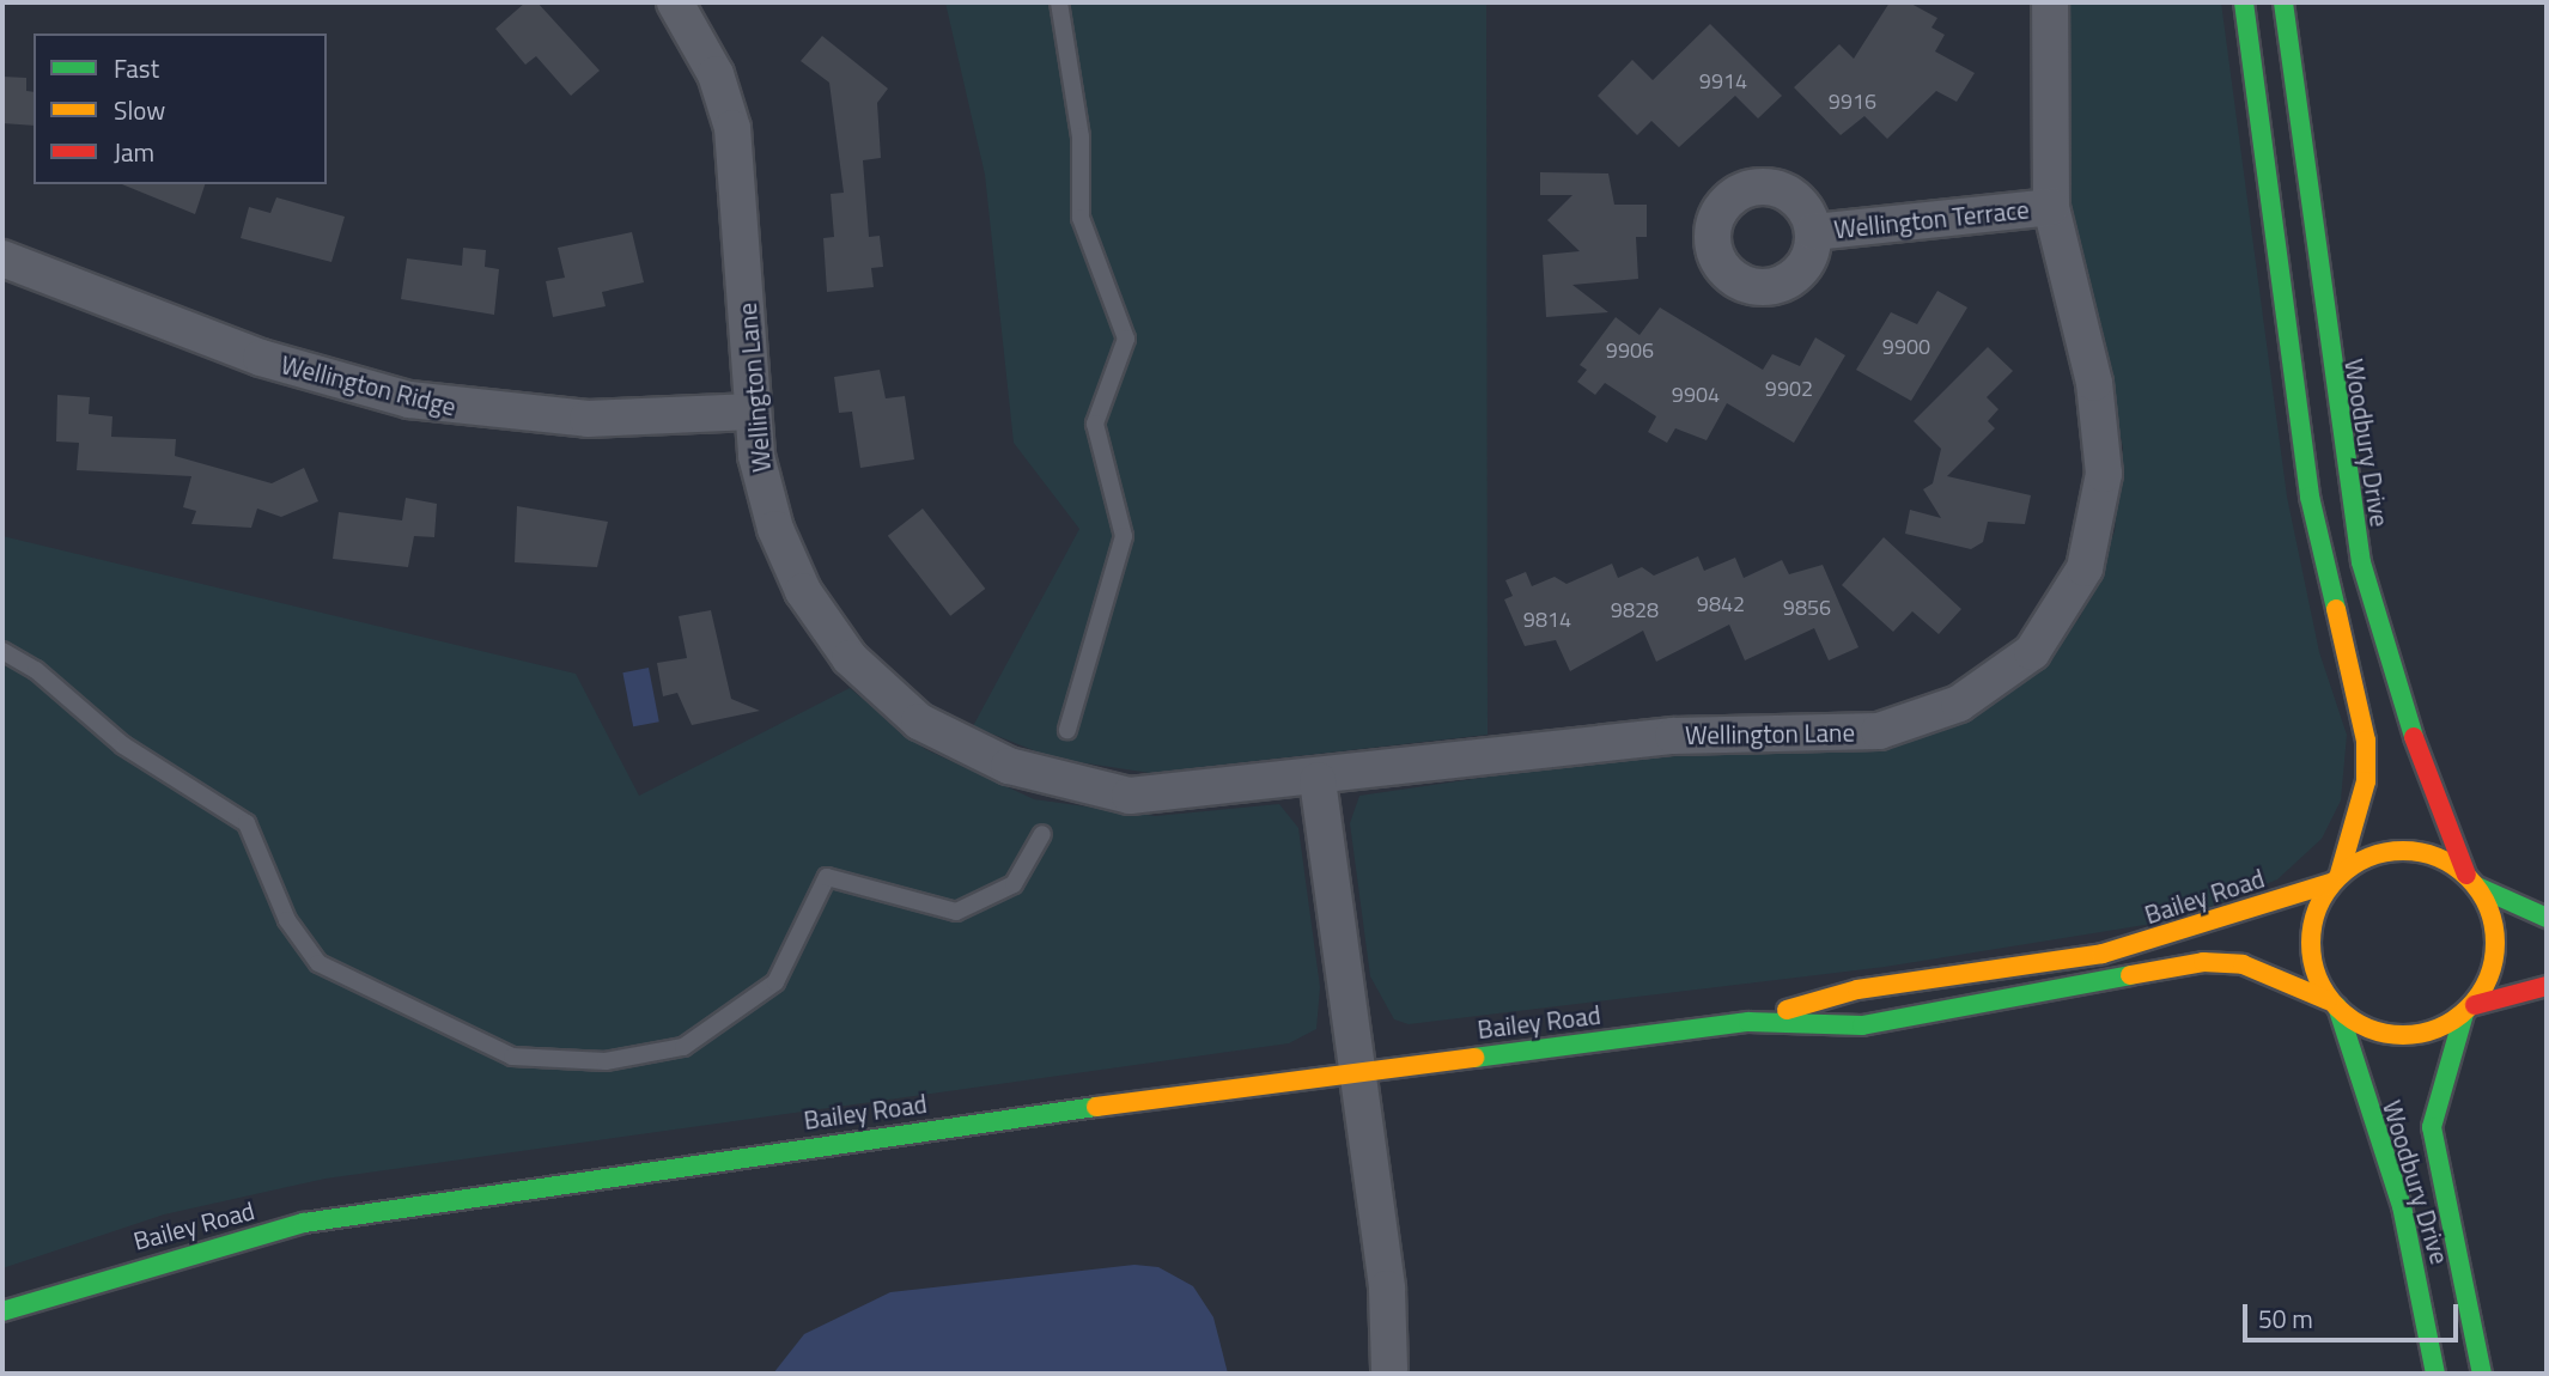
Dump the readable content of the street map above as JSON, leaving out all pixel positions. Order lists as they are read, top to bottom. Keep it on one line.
{"streets":{"main road":["Woodbury Drive","Bailey Road"],"street":["Wellington Terrace","Wellington Ridge","Wellington Lane"]},"crossings":[["Wellington Terrace","Wellington Lane"],["Wellington Ridge","Wellington Lane"],["Woodbury Drive","Bailey Road"]],"house_numbers":["9914","9916","9900","9906","9902","9904","9842","9856","9828","9814"],"legend":["Fast","Slow","Jam"],"scale_bar":"50 m"}
